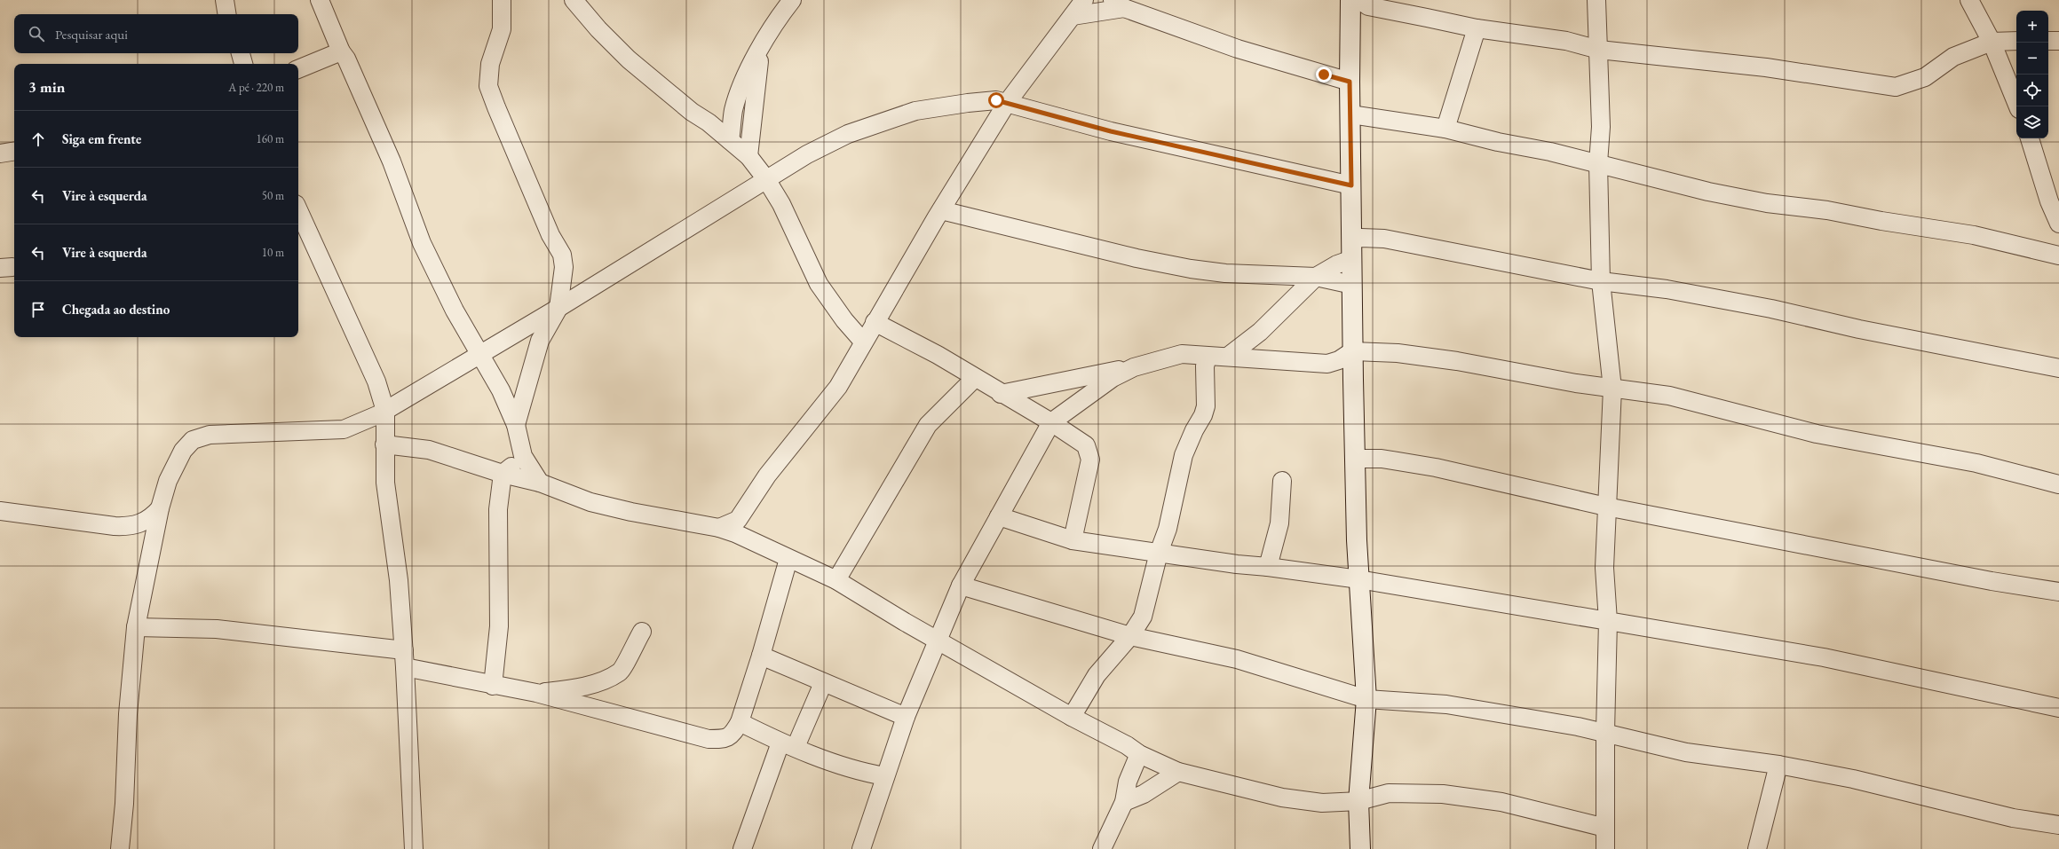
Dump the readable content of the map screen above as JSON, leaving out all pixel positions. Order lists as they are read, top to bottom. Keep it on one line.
{"page":{"map_buttons":["+","−"],"search":"Pesquisar aqui","heading":["3 min","A pé · 220 m"],"list":[["Siga em frente","160 m"],["Vire à esquerda","50 m"],["Vire à esquerda","10 m"],"Chegada ao destino"]}}
